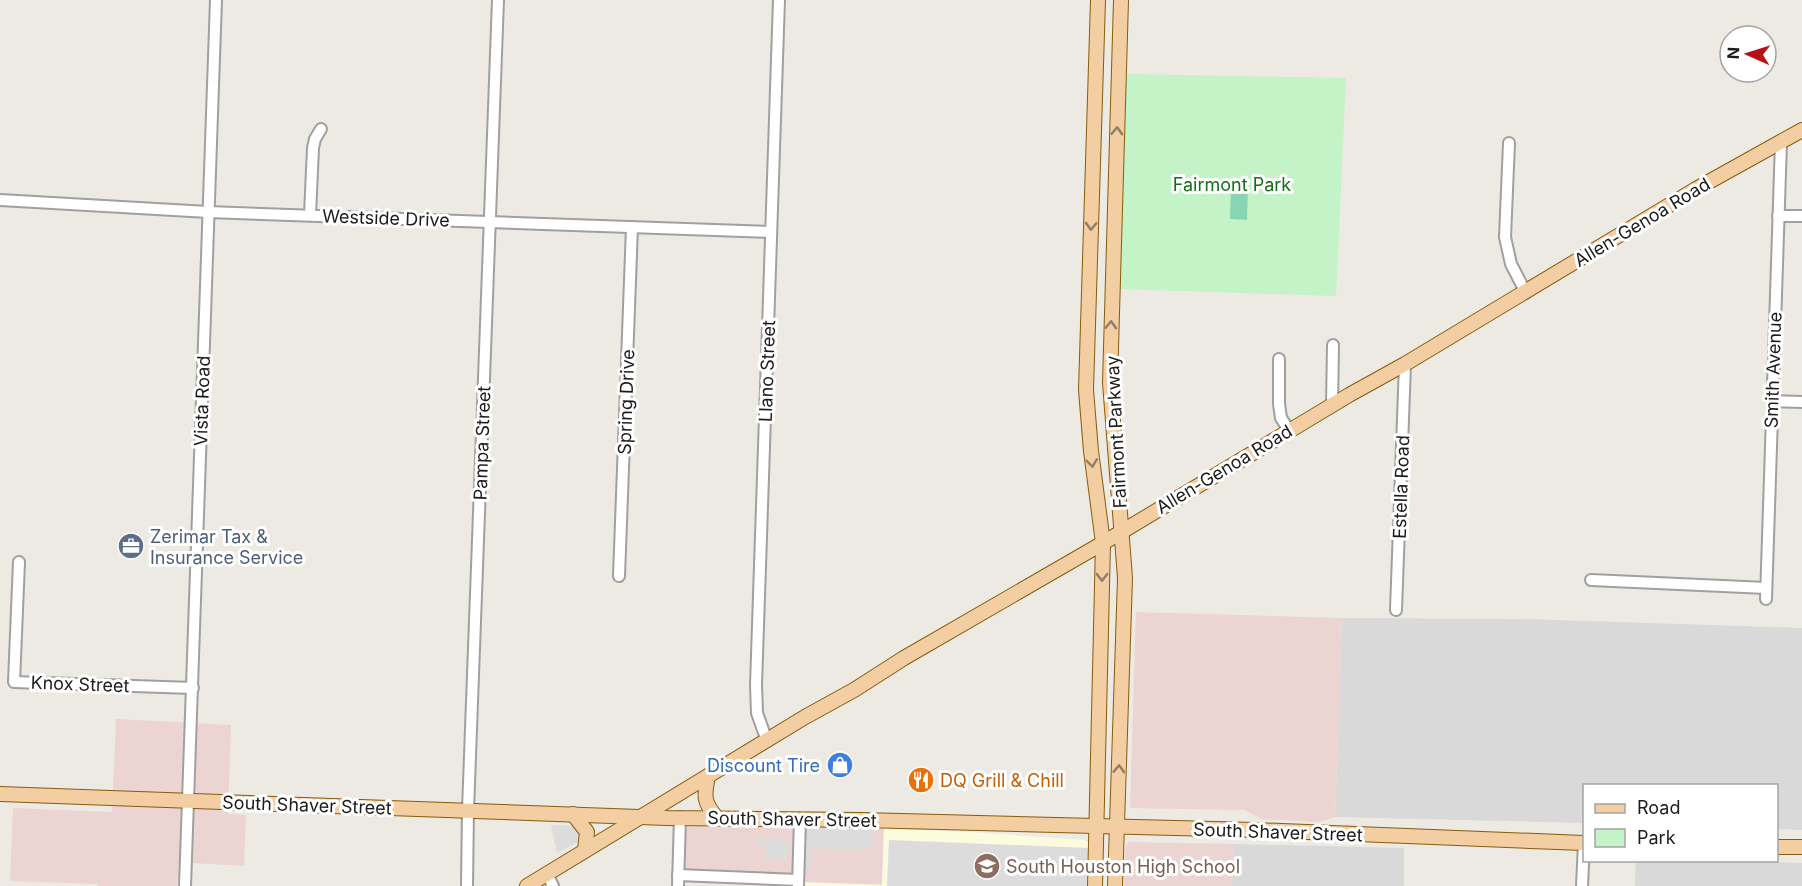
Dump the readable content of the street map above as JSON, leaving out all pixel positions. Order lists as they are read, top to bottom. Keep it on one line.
{"streets":{"main road":["Allen-Genoa Road","Fairmont Parkway","South Shaver Street"],"street":["Westside Drive","Smith Avenue","Llano Street","Vista Road","Spring Drive","Pampa Street","Estella Road","Knox Street"]},"crossings":[["Westside Drive","Llano Street"],["Westside Drive","Vista Road"],["Westside Drive","Spring Drive"],["Westside Drive","Pampa Street"],["Allen-Genoa Road","Smith Avenue"],["Allen-Genoa Road","Llano Street"],["Allen-Genoa Road","Fairmont Parkway"],["Allen-Genoa Road","Estella Road"],["Allen-Genoa Road","South Shaver Street"],["Vista Road","Knox Street"],["Vista Road","South Shaver Street"],["Fairmont Parkway","South Shaver Street"],["Pampa Street","South Shaver Street"]],"parks":["Fairmont Park"],"places":{"office":["Zerimar Tax & Insurance Service"],"shop":["Discount Tire"],"restaurant":["DQ Grill & Chill"],"school or university":["South Houston High School"]},"legend":["Road","Park"],"north":"left"}
